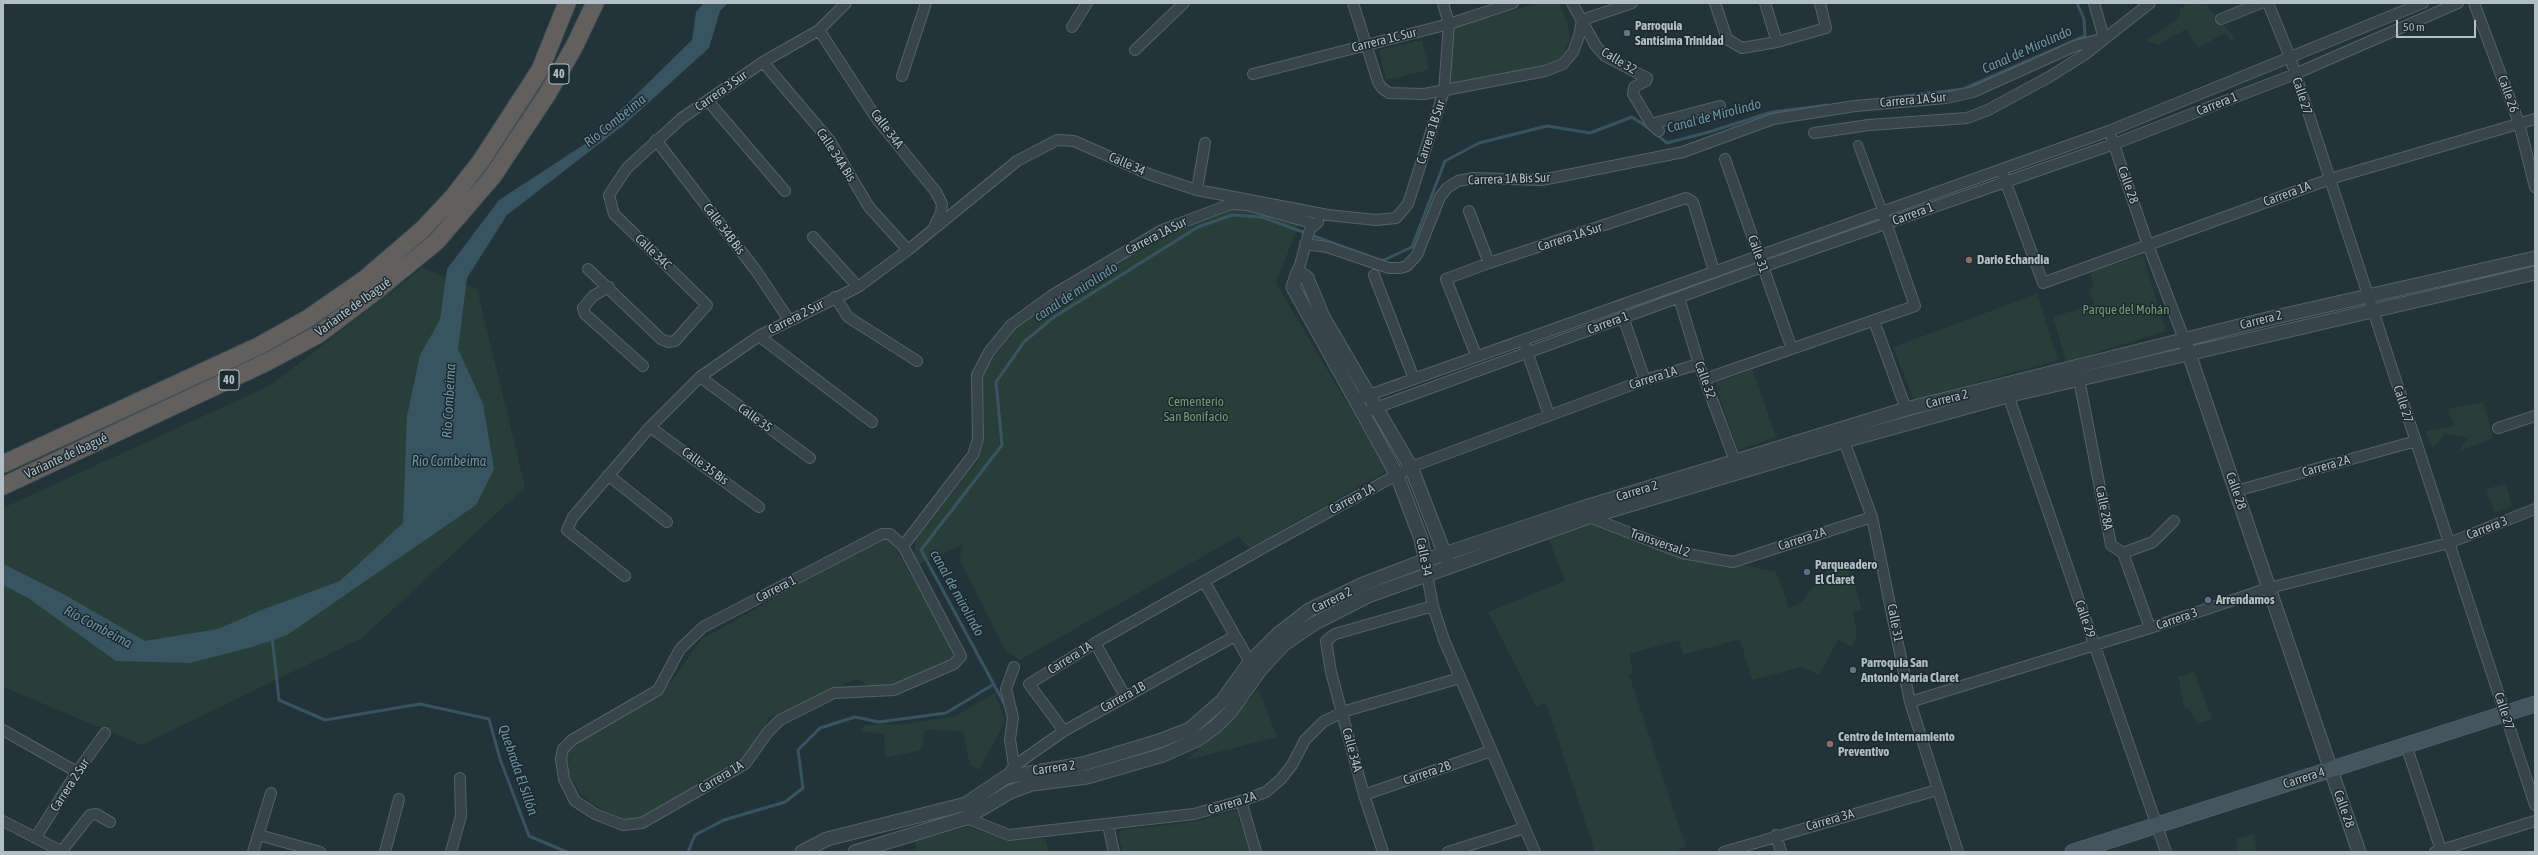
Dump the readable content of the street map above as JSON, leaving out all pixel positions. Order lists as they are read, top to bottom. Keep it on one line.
{"streets":{"highway":["40","Variante de Ibagué"],"main road":["Carrera 4"],"street":["Carrera 1C Sur","Calle 32","Carrera 3 Sur","Calle 26","Calle 27","Carrera 1A Sur","Carrera 1","Calle 34A","Carrera 1B Sur","Calle 34A Bis","Calle 34","Carrera 1A Bis Sur","Calle 28","Carrera 1A","Calle 34B Bis","Calle 34C","Calle 31","Carrera 2 Sur","Carrera 2","Calle 35","Calle 35 Bis","Carrera 2A","Calle 28A","Carrera 3","Transversal 2","Calle 29","Carrera 1B","Carrera 2B","Carrera 3A"]},"crossings":[["Calle 32","Carrera 1"],["Calle 32","Carrera 1B Sur"],["Calle 32","Carrera 1A"],["Calle 32","Carrera 2"],["Carrera 3 Sur","Calle 34A"],["Carrera 3 Sur","Calle 34A Bis"],["Carrera 3 Sur","Calle 34B Bis"],["Carrera 3 Sur","Calle 34C"],["Calle 26","Carrera 1A"],["Calle 27","Carrera 1"],["Calle 27","Carrera 1A"],["Calle 27","Carrera 2"],["Calle 27","Carrera 2A"],["Calle 27","Carrera 3"],["Calle 27","Carrera 4"],["Carrera 1A Sur","Carrera 1"],["Carrera 1A Sur","Calle 34"],["Carrera 1A Sur","Carrera 1A Bis Sur"],["Carrera 1A Sur","Carrera 1A"],["Carrera 1","Calle 34"],["Carrera 1","Calle 28"],["Carrera 1","Carrera 1A"],["Carrera 1","Calle 31"],["Calle 34A","Calle 34"],["Calle 34A","Carrera 2 Sur"],["Calle 34A","Carrera 2A"],["Calle 34A","Carrera 2B"],["Carrera 1B Sur","Calle 34"],["Calle 34A Bis","Carrera 2 Sur"],["Calle 34","Carrera 1A Bis Sur"],["Calle 34","Carrera 1A"],["Calle 34","Carrera 2 Sur"],["Calle 34","Carrera 2"],["Calle 34","Carrera 2A"],["Calle 34","Carrera 2B"],["Calle 28","Carrera 1A"],["Calle 28","Carrera 2"],["Calle 28","Carrera 2A"],["Calle 28","Carrera 3"],["Calle 28","Carrera 4"],["Carrera 1A","Carrera 1B"],["Calle 34B Bis","Carrera 2 Sur"],["Calle 31","Carrera 2"],["Calle 31","Carrera 2A"],["Calle 31","Carrera 3"],["Calle 31","Carrera 3A"],["Carrera 2 Sur","Calle 35"],["Carrera 2 Sur","Calle 35 Bis"],["Carrera 2","Carrera 2A"],["Carrera 2","Calle 28A"],["Carrera 2","Transversal 2"],["Carrera 2","Calle 29"],["Carrera 2A","Transversal 2"],["Calle 28A","Carrera 3"],["Carrera 3","Calle 29"],["Calle 29","Carrera 4"]],"water":["Canal de Mirolindo","Río Combeima","canal de mirolindo","Rio Combeima","Quebrada El Sillón"],"parks":["Parque del Mohán","Cementerio San Bonifacio"],"places":["Parroquia Santísima Trinidad","Dario Echandia","Parqueadero El Claret","Arrendamos","Parroquia San Antonio María Claret","Centro de Internamiento Preventivo"],"scale_bar":"50 m"}
